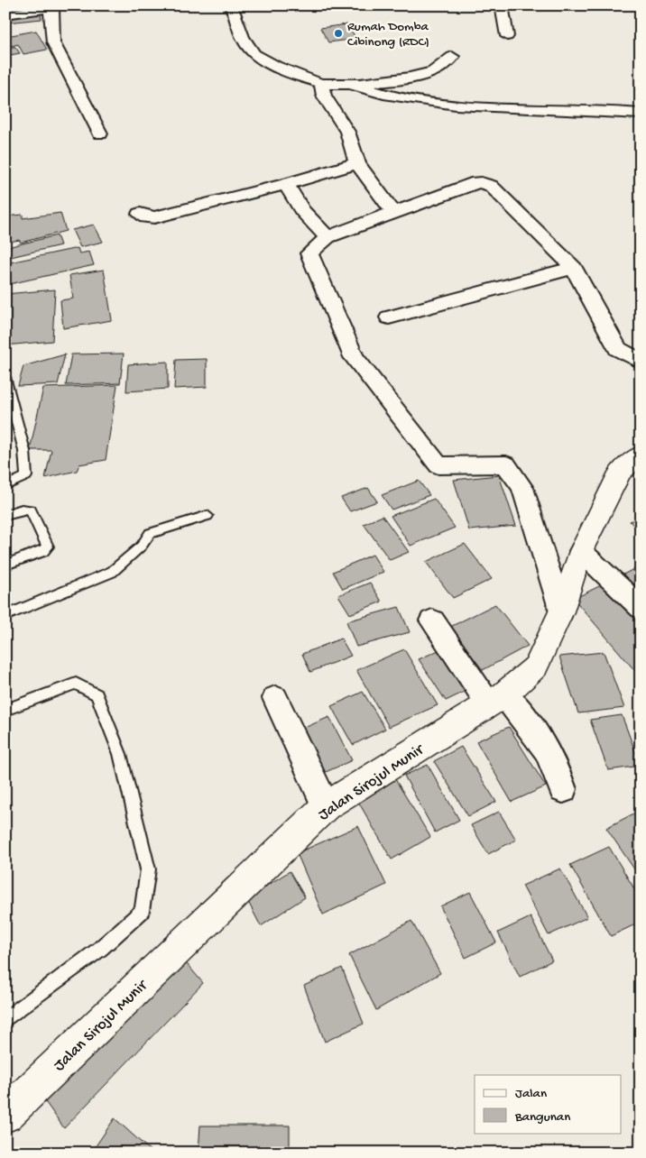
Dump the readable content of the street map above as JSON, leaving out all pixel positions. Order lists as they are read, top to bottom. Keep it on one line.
{"streets":{"street":["Jalan Sirojul Munir"]},"places":["Rumah Domba Cibinong (RDC)"],"legend":["Jalan","Bangunan"]}
